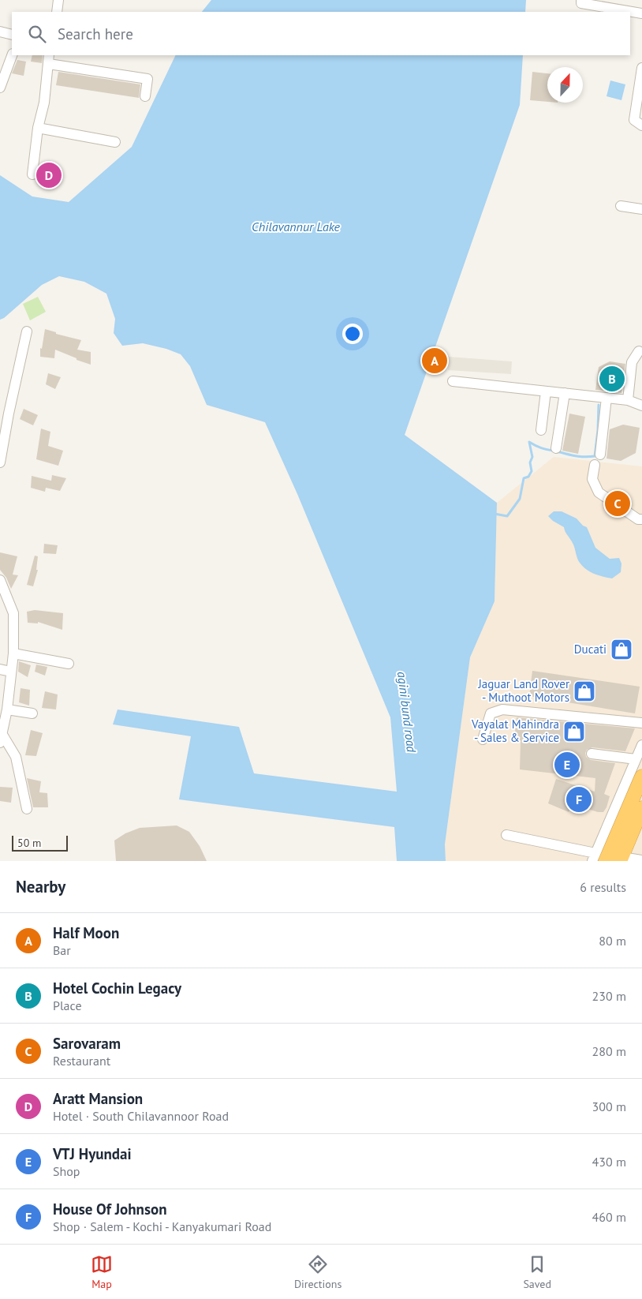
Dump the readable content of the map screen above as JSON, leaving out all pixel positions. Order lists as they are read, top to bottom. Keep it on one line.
{"water":["Chilavannur Lake","agini bund road"],"places":{"shop":["Ducati","Jaguar Land Rover - Muthoot Motors","Vayalat Mahindra - Sales & Service"]},"scale_bar":"50 m","north":"top","page":{"search":"Search here","pins":["D","A","B","C","E","F"],"scale":"50 m","heading":["Nearby","6 results"],"list":[{"mark":"A","name":"Half Moon","note":"Bar","value":"80 m"},{"mark":"B","name":"Hotel Cochin Legacy","note":"Place","value":"230 m"},{"mark":"C","name":"Sarovaram","note":"Restaurant","value":"280 m"},{"mark":"D","name":"Aratt Mansion","note":"Hotel · South Chilavannoor Road","value":"300 m"},{"mark":"E","name":"VTJ Hyundai","note":"Shop","value":"430 m"},{"mark":"F","name":"House Of Johnson","note":"Shop · Salem - Kochi - Kanyakumari Road","value":"460 m"}],"nav":["Map","Directions","Saved"]}}
